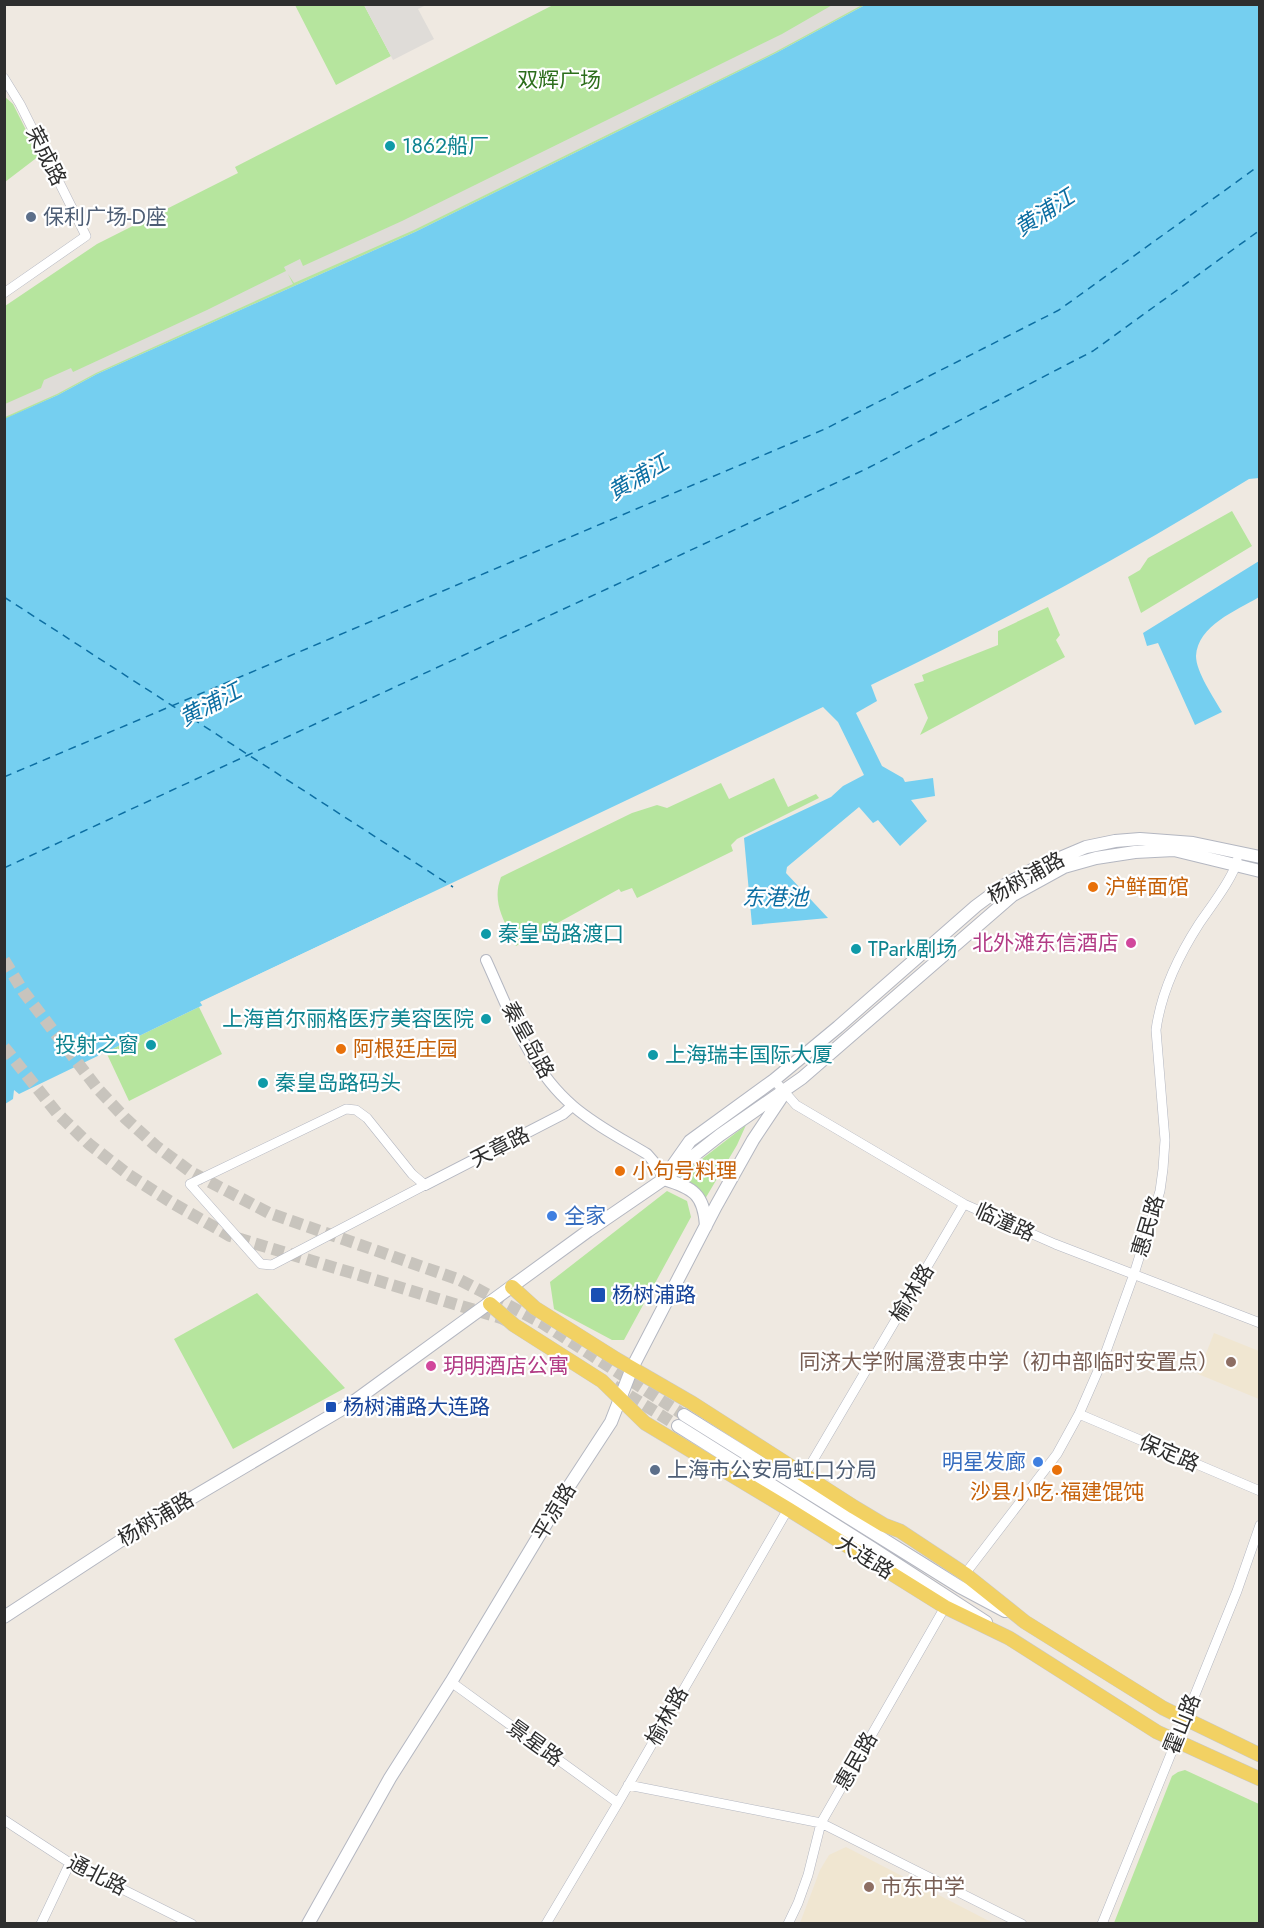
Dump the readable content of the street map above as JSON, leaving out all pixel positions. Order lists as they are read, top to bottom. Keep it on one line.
{"streets":{"main road":["杨树浦路","平凉路","大连路"],"street":["荣成路","秦皇岛路","天章路","临潼路","惠民路","榆林路","保定路","霍山路","景星路","通北路"]},"crossings":[["杨树浦路","秦皇岛路"],["杨树浦路","临潼路"],["杨树浦路","惠民路"],["杨树浦路","平凉路"],["杨树浦路","大连路"],["秦皇岛路","天章路"],["临潼路","惠民路"],["临潼路","榆林路"],["临潼路","平凉路"],["惠民路","保定路"],["惠民路","大连路"],["榆林路","大连路"],["榆林路","景星路"],["平凉路","大连路"],["平凉路","景星路"],["大连路","霍山路"]],"water":["黄浦江","东港池"],"parks":["双辉广场"],"places":{"other":["1862船厂","保利广场-D座","沪鲜面馆","秦皇岛路渡口","北外滩东信酒店","TPark剧场","上海首尔丽格医疗美容医院","投射之窗","阿根廷庄园","上海瑞丰国际大厦","秦皇岛路码头","小句号料理","全家","同济大学附属澄衷中学（初中部临时安置点）","玥明酒店公寓","明星发廊","上海市公安局虹口分局","沙县小吃·福建馄饨","市东中学"],"transit":["杨树浦路","杨树浦路大连路"]}}
